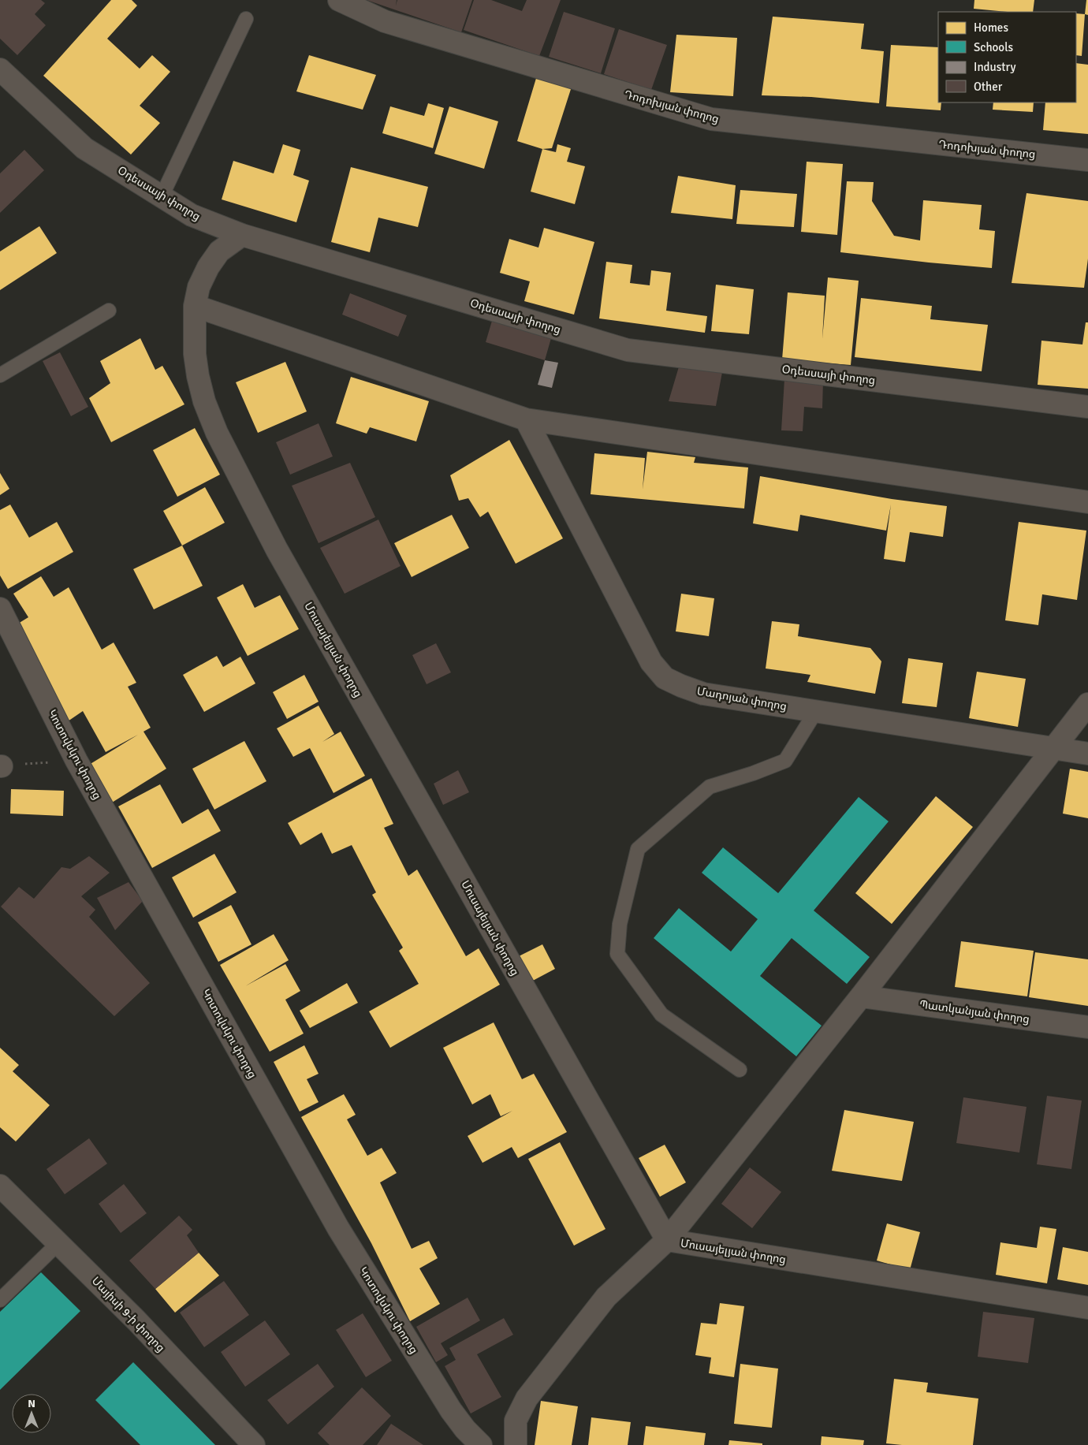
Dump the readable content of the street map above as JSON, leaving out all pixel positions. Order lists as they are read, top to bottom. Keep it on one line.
{"streets":{"street":["Դոդոխյան փողոց","Օդեսսայի փողոց","Մուսայելյան փողոց","Մադոյան փողոց","Կոտովսկու փողոց","Պատկանյան փողոց","Մայիսի 9-ի փողոց"]},"crossings":[["Օդեսսայի փողոց","Մուսայելյան փողոց"]],"legend":["Homes","Schools","Industry","Other"],"north":"top"}
